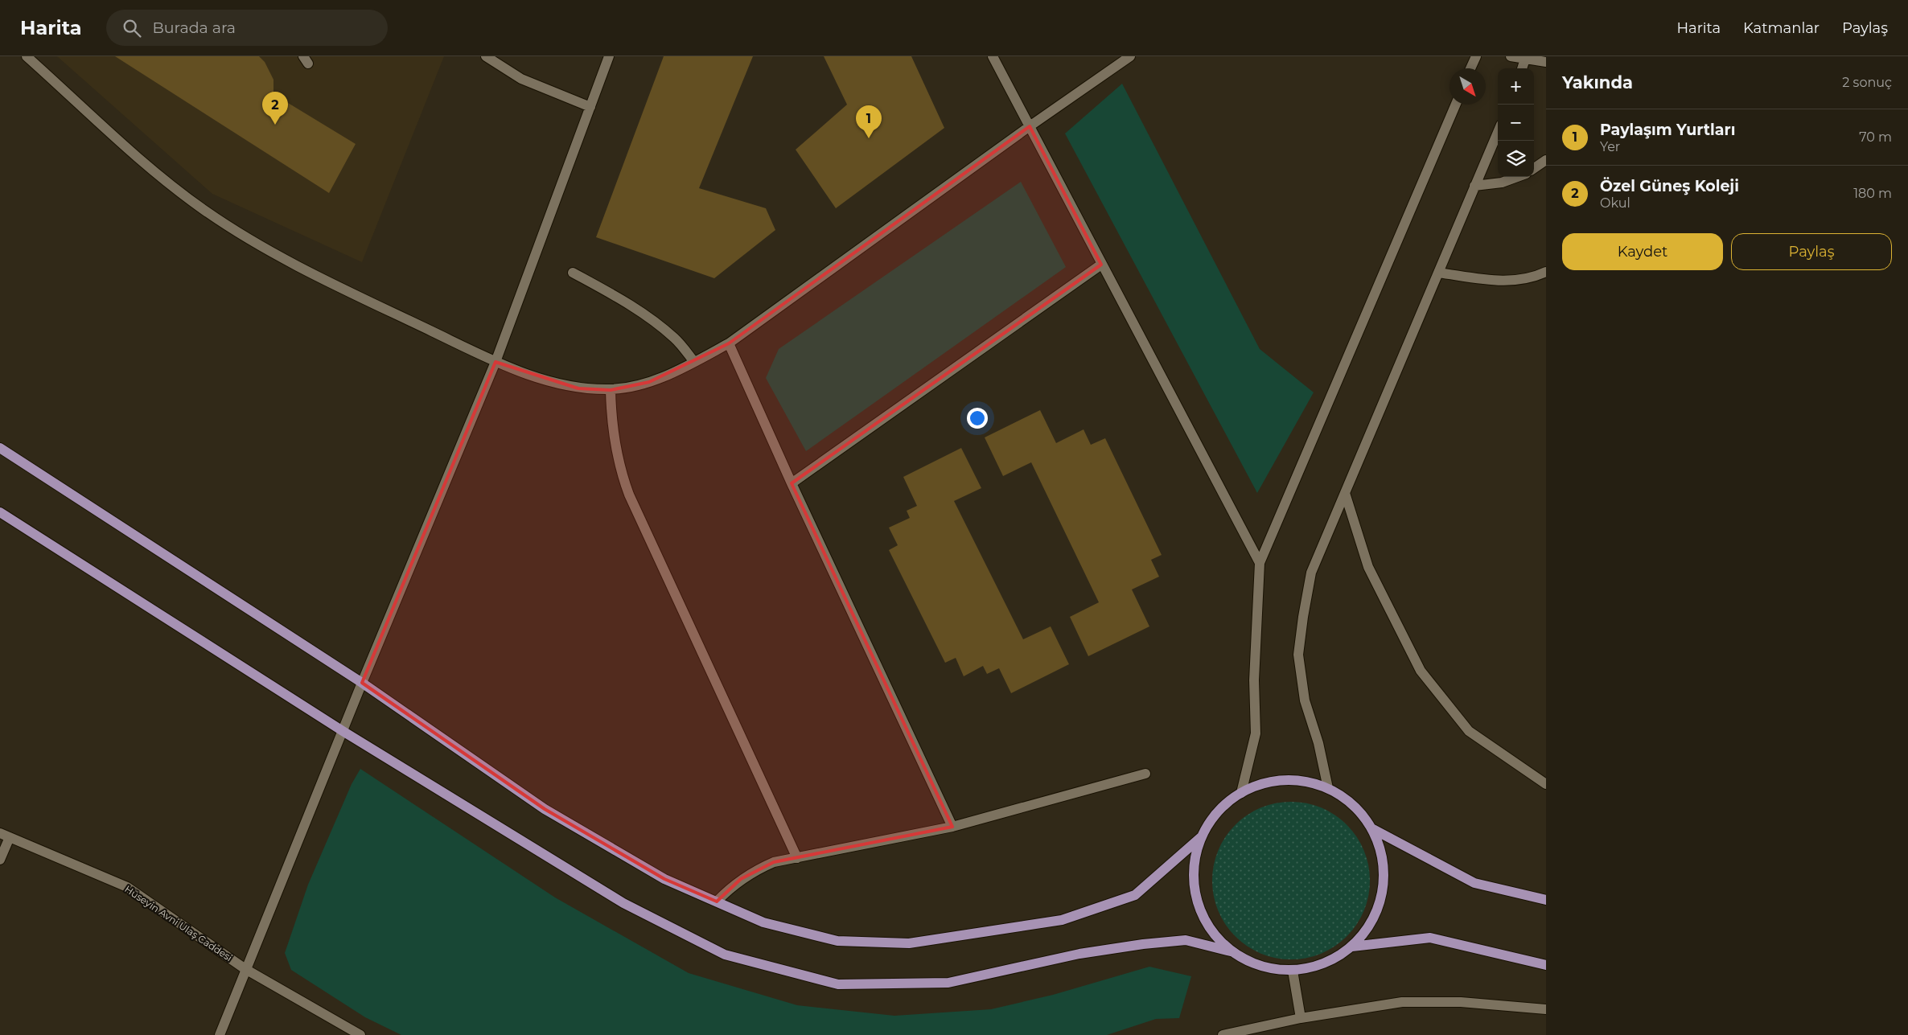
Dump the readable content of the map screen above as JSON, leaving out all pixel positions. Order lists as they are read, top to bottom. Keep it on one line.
{"streets":{"street":["Hüseyin Avni Ulaş Caddesi"]},"north":"bottom right","page":{"header":"Harita","search":"Burada ara","nav":["Harita","Katmanlar","Paylaş"],"heading":["Yakında","2 sonuç"],"map_buttons":["+","−"],"pins":["2","1"],"list":[{"mark":"1","name":"Paylaşım Yurtları","note":"Yer","value":"70 m"},{"mark":"2","name":"Özel Güneş Koleji","note":"Okul","value":"180 m"}],"buttons":["Kaydet","Paylaş"]}}
